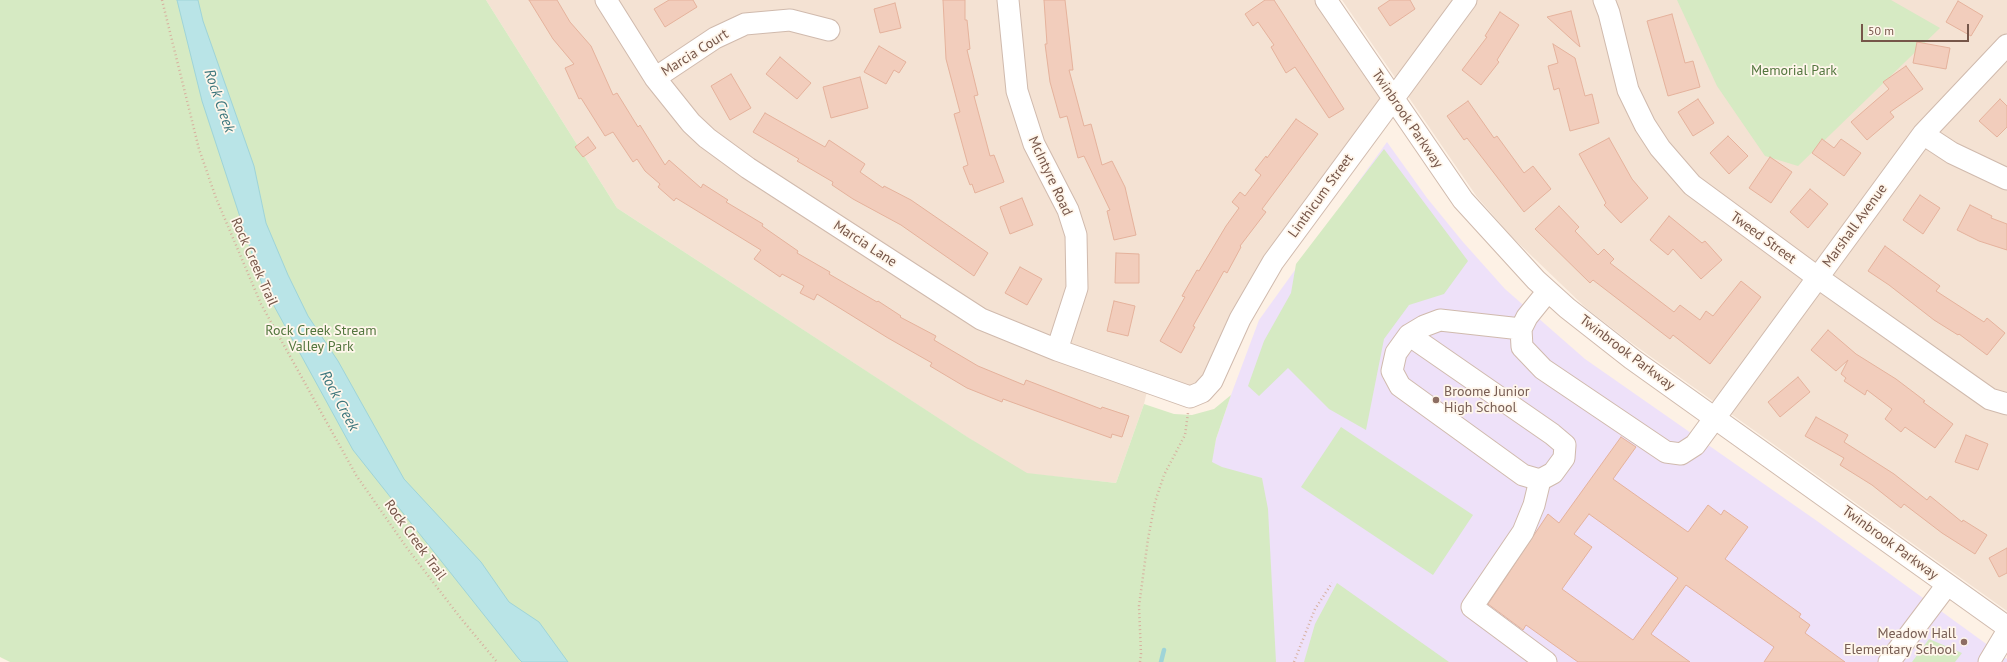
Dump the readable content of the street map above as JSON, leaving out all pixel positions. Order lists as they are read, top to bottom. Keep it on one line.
{"streets":{"street":["Marcia Court","Twinbrook Parkway","McIntyre Road","Linthicum Street","Marshall Avenue","Tweed Street","Marcia Lane"],"path":["Rock Creek Trail"]},"crossings":[["Marcia Court","Marcia Lane"],["Twinbrook Parkway","Linthicum Street"],["Twinbrook Parkway","Marshall Avenue"],["McIntyre Road","Marcia Lane"],["Linthicum Street","Marcia Lane"],["Marshall Avenue","Tweed Street"]],"water":["Rock Creek"],"parks":["Memorial Park","Rock Creek Stream Valley Park"],"places":["Broome Junior High School","Meadow Hall Elementary School"],"scale_bar":"50 m"}
